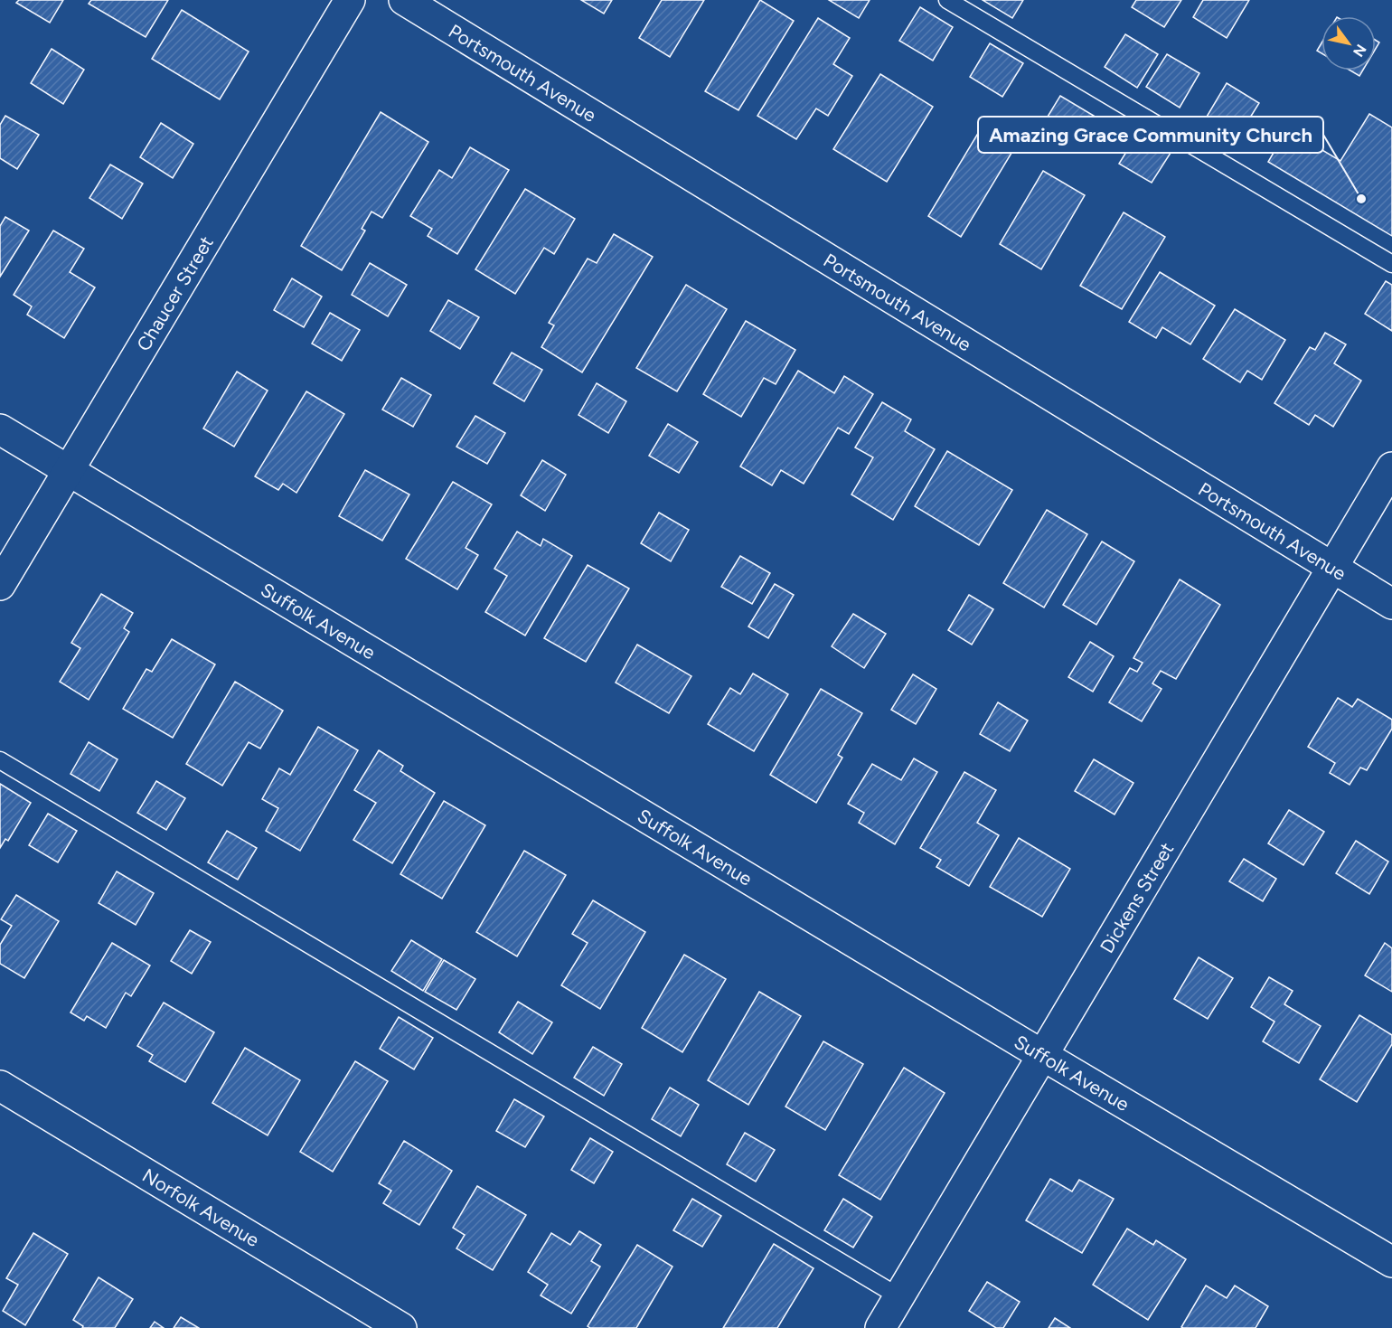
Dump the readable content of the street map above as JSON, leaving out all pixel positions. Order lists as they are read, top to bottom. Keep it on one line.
{"streets":{"street":["Portsmouth Avenue","Chaucer Street","Suffolk Avenue","Dickens Street","Norfolk Avenue"]},"crossings":[["Portsmouth Avenue","Dickens Street"],["Chaucer Street","Suffolk Avenue"],["Suffolk Avenue","Dickens Street"]],"places":["Amazing Grace Community Church"],"north":"bottom right"}
